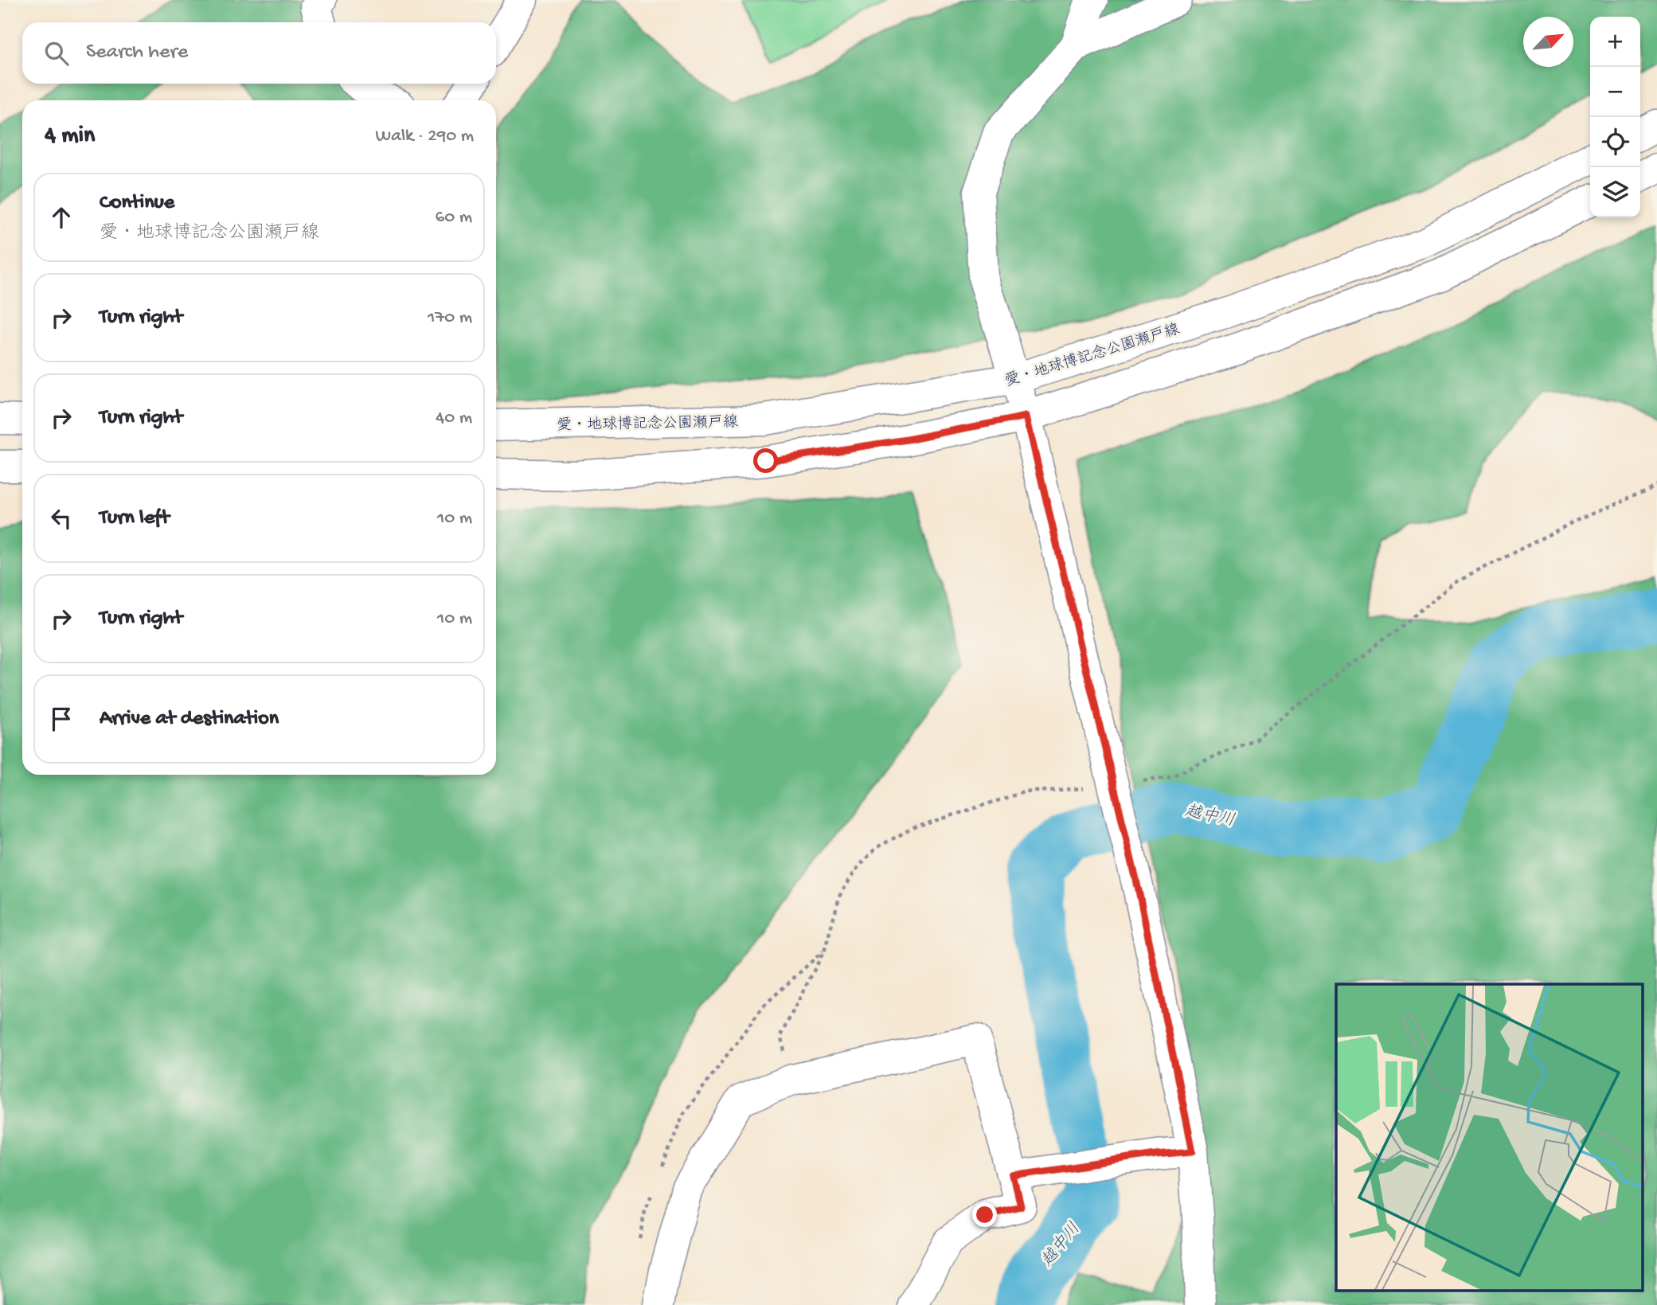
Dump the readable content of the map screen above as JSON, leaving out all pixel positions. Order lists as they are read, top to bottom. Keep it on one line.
{"streets":{"main road":["愛・地球博記念公園瀬戸線"]},"water":["越中川"],"north":"top right","page":{"map_buttons":["+","−"],"search":"Search here","heading":["4 min","Walk · 290 m"],"list":[["Continue","愛・地球博記念公園瀬戸線","60 m"],["Turn right","170 m"],["Turn right","40 m"],["Turn left","10 m"],["Turn right","10 m"],"Arrive at destination"]}}
